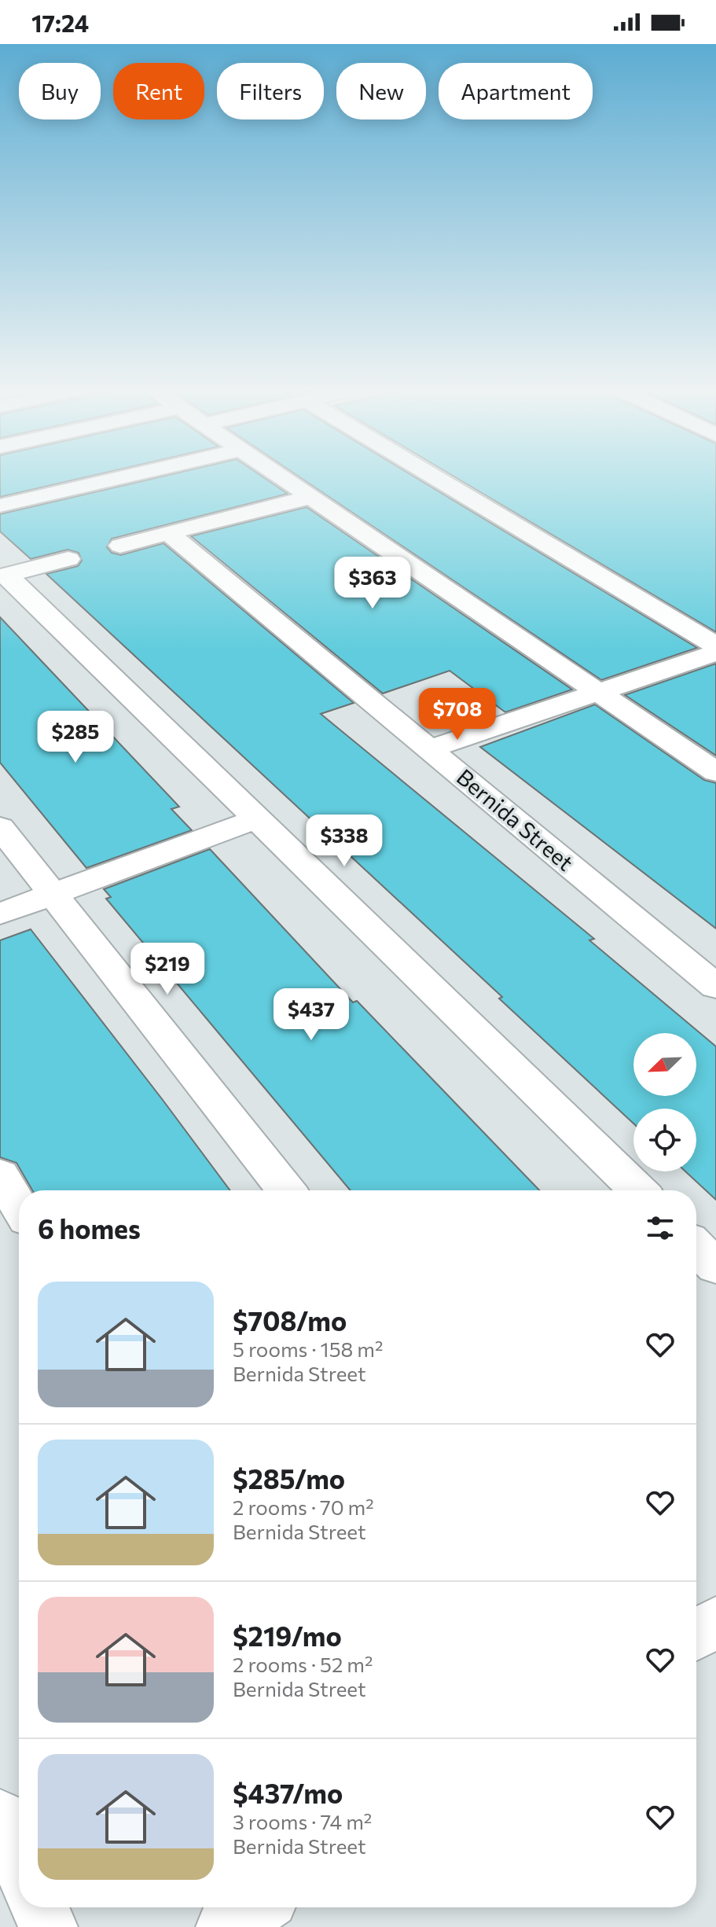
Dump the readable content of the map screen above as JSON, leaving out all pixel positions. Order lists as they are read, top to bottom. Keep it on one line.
{"streets":{"street":["Bernida Street"]},"north":"bottom left","page":{"status":"17:24","chip":["Buy","Rent","Filters","New","Apartment"],"price":["$363","$708","$285","$338","$219","$437"],"heading":"6 homes","list":[{"name":"$708/mo","note":"5 rooms · 158 m² · Bernida Street"},{"name":"$285/mo","note":"2 rooms · 70 m² · Bernida Street"},{"name":"$219/mo","note":"2 rooms · 52 m² · Bernida Street"},{"name":"$437/mo","note":"3 rooms · 74 m² · Bernida Street"}]}}
